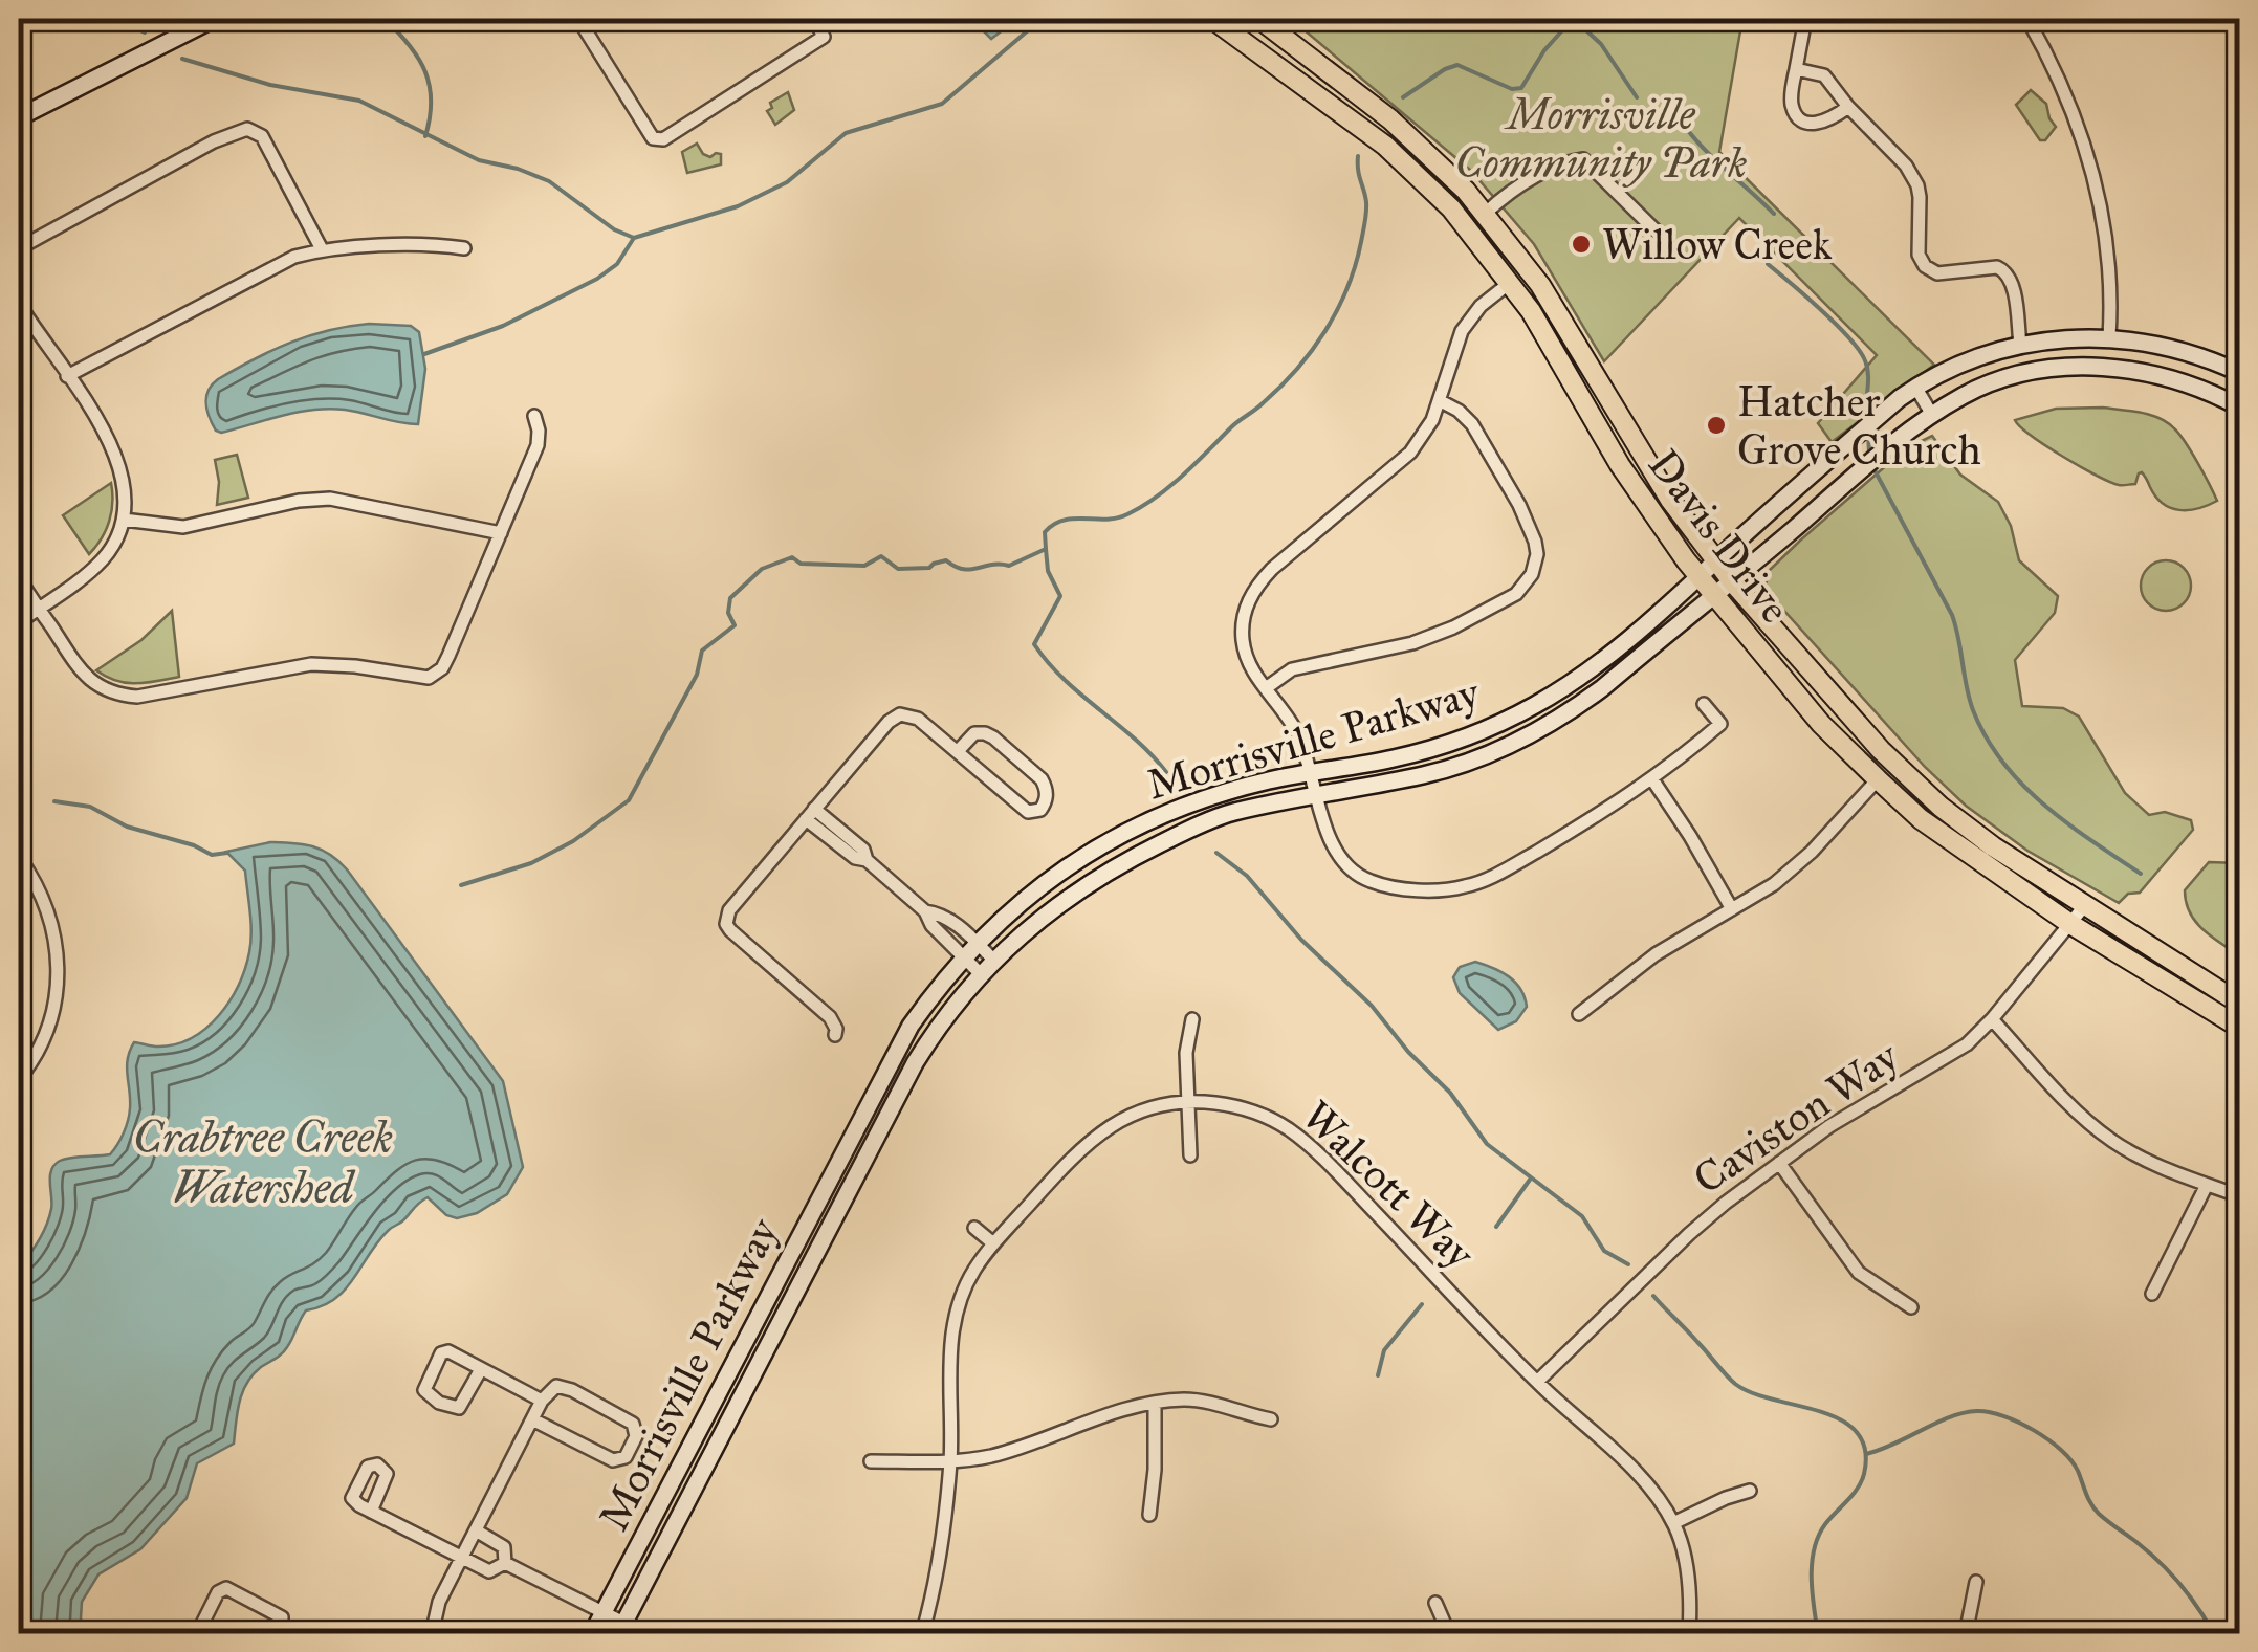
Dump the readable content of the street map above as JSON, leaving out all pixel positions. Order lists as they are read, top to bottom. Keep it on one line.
{"streets":{"main road":["Davis Drive","Morrisville Parkway"],"street":["Caviston Way","Walcott Way"]},"crossings":[["Davis Drive","Morrisville Parkway"],["Davis Drive","Caviston Way"],["Caviston Way","Walcott Way"]],"water":["Crabtree Creek Watershed"],"parks":["Morrisville Community Park"],"places":["Willow Creek","Hatcher Grove Church"]}
